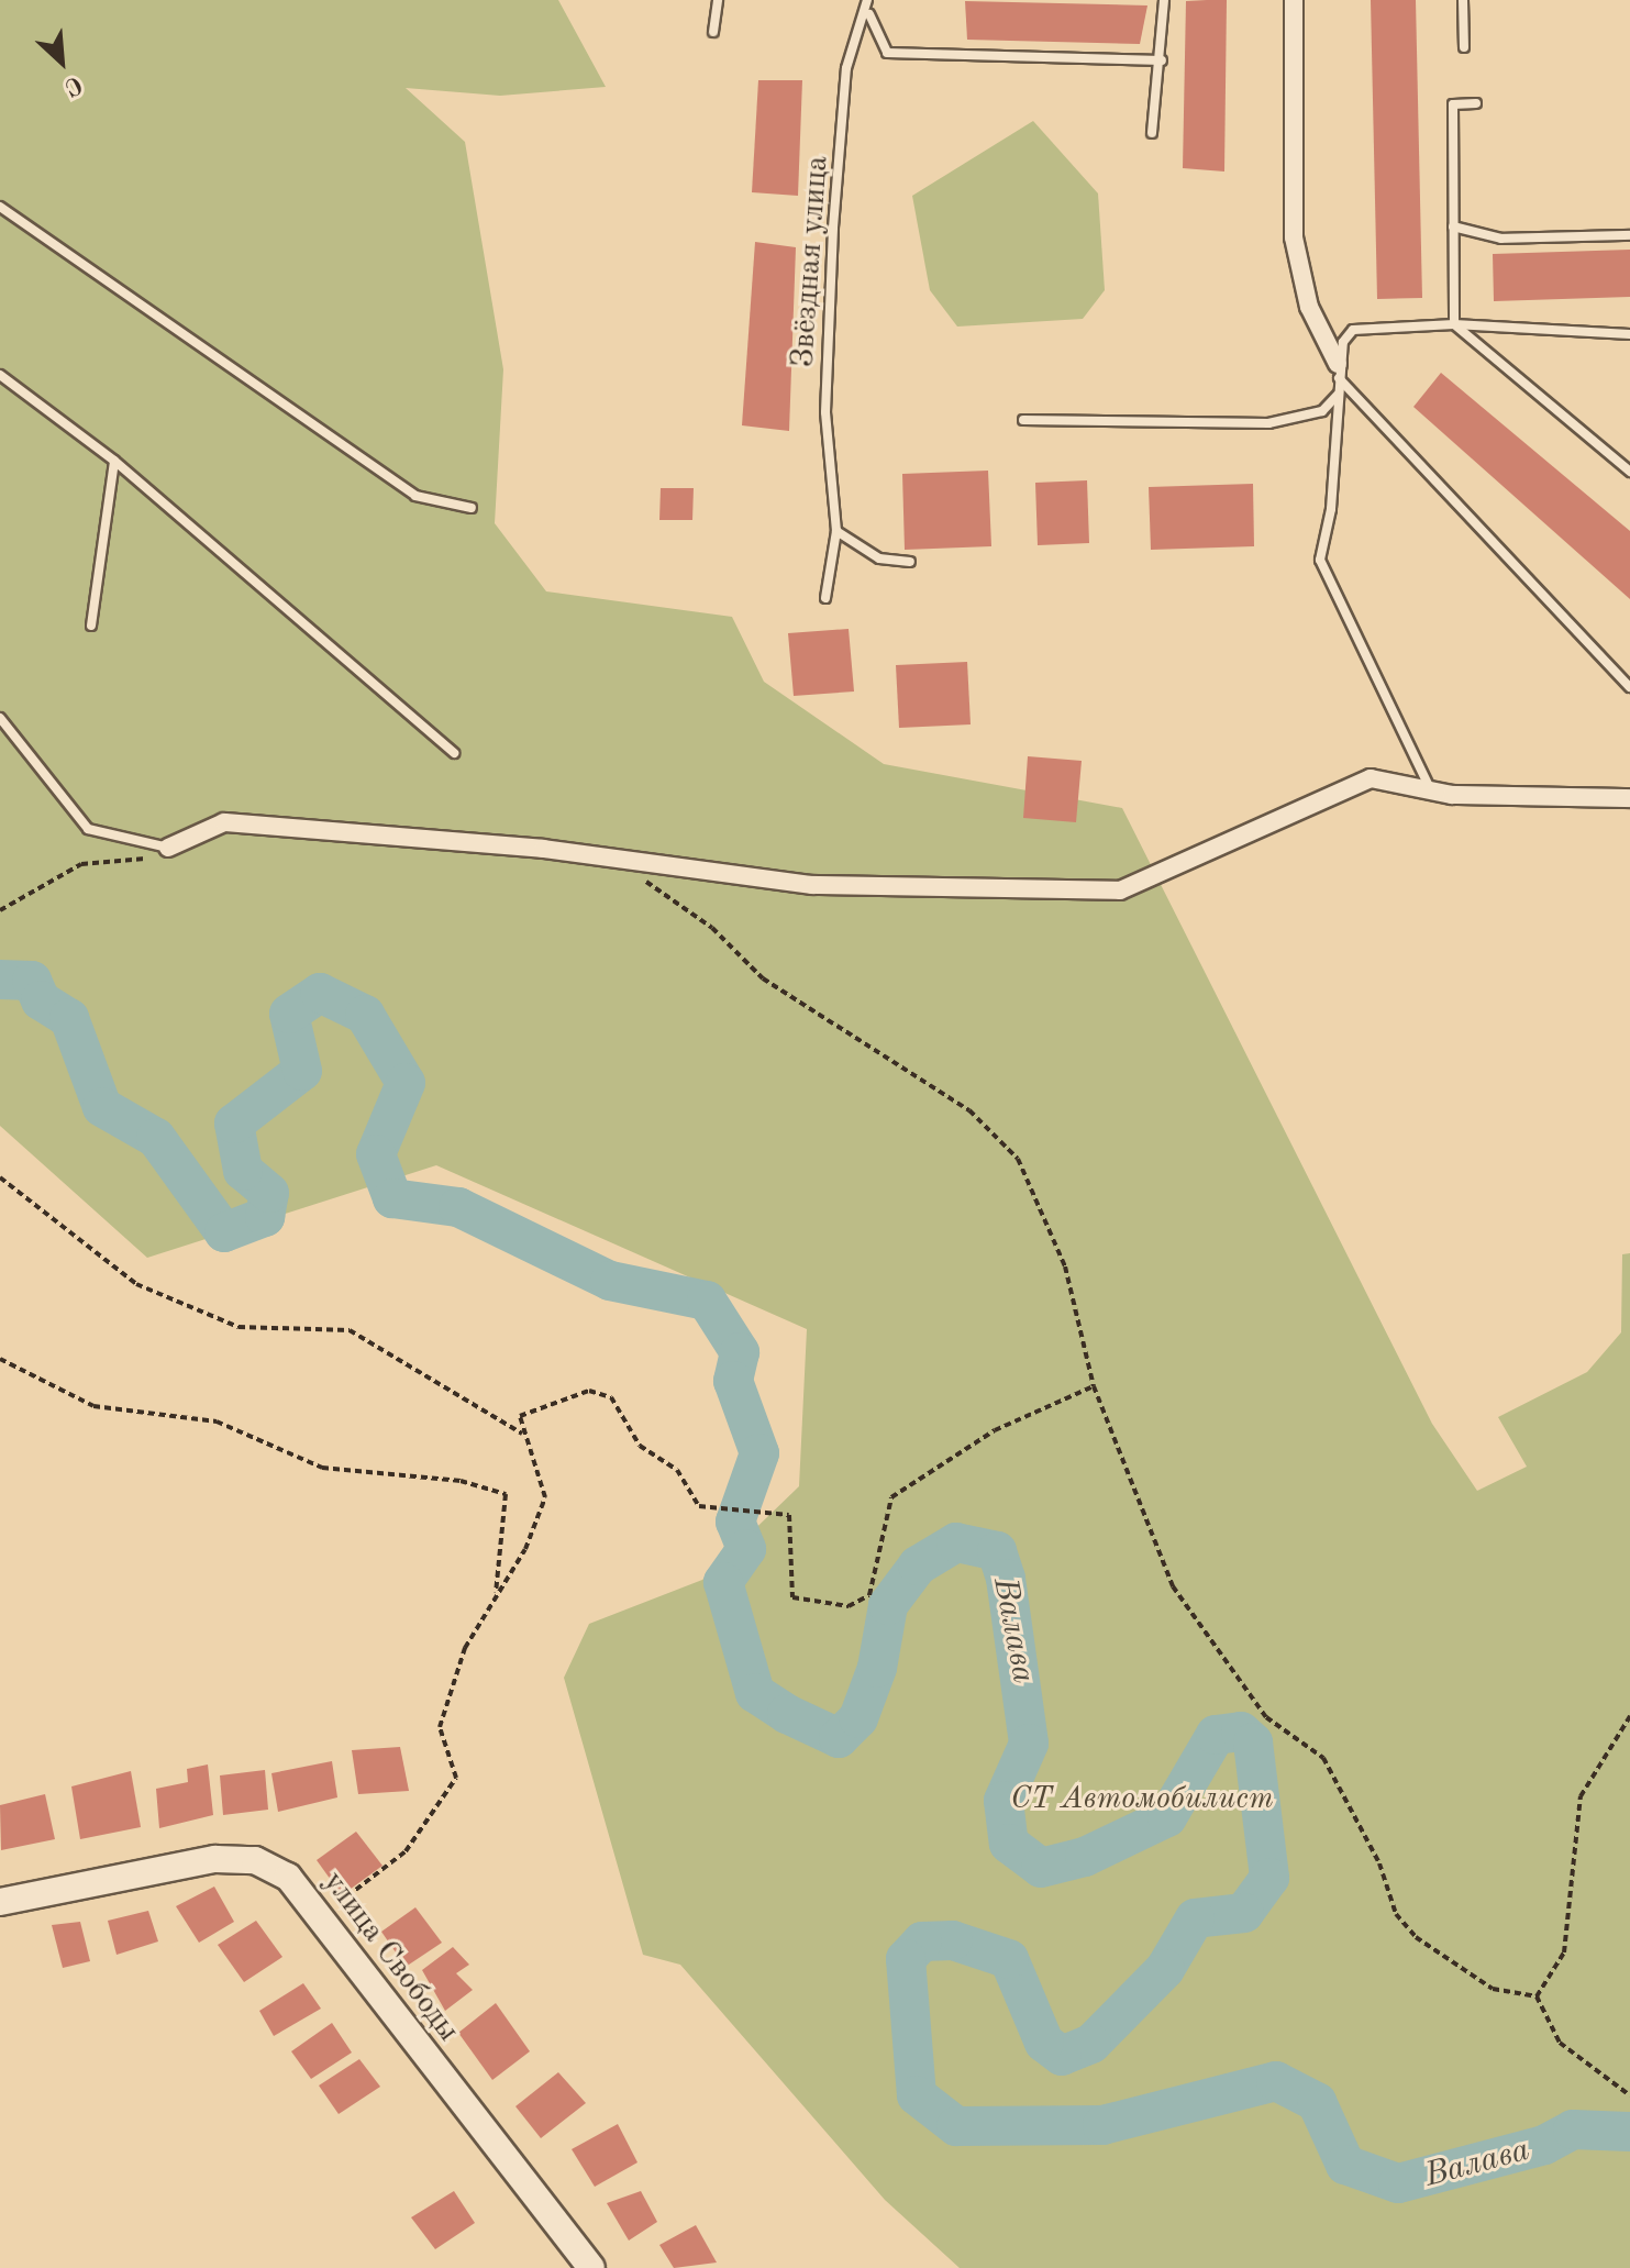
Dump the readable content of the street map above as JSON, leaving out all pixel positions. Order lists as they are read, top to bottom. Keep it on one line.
{"streets":{"main road":["улица Свободы"],"lane":["Звёздная улица"]},"water":["Валава"],"parks":["СТ Автомобилист"],"north":"bottom right"}
